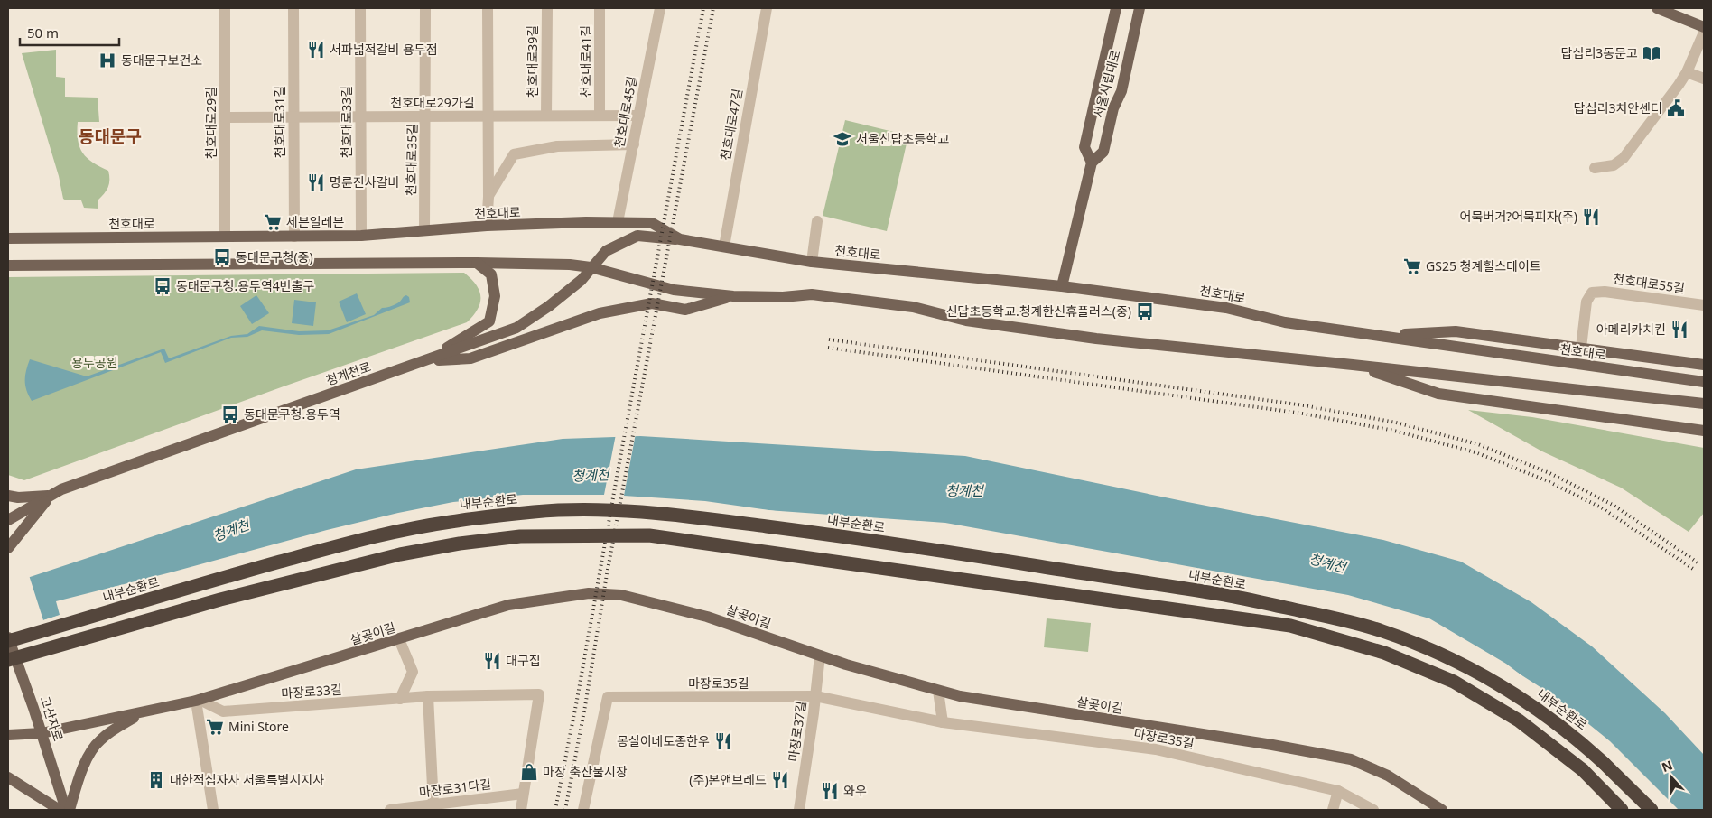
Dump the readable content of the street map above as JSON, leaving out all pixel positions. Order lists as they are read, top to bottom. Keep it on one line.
{"streets":{"highway":["내부순환로"],"main road":["서울시립대로","천호대로","청계천로","살곶이길","고산자로"],"street":["천호대로39길","천호대로41길","천호대로29가길","천호대로45길","천호대로31길","천호대로33길","천호대로29길","천호대로47길","천호대로35길","천호대로55길","마장로35길","마장로33길","마장로37길","마장로31다길"]},"crossings":[["천호대로39길","천호대로29가길"],["천호대로41길","천호대로29가길"],["서울시립대로","천호대로"],["천호대로29가길","천호대로45길"],["천호대로29가길","천호대로31길"],["천호대로29가길","천호대로33길"],["천호대로29가길","천호대로29길"],["천호대로29가길","천호대로35길"],["천호대로45길","천호대로"],["천호대로31길","천호대로"],["천호대로33길","천호대로"],["천호대로29길","천호대로"],["천호대로47길","천호대로"],["천호대로35길","천호대로"],["천호대로","청계천로"],["살곶이길","마장로33길"],["살곶이길","고산자로"],["살곶이길","마장로37길"],["마장로35길","마장로37길"],["마장로33길","마장로31다길"]],"districts":["동대문구"],"water":["청계천"],"parks":["용두공원"],"places":{"restaurant":["서파넓적갈비 용두점","명륜진사갈비","어묵버거?어묵피자(주)","아메리카치킨","대구집","몽실이네토종한우","(주)본앤브레드","와우"],"library":["답십리3동문고"],"hospital":["동대문구보건소"],"public building":["답십리3치안센터"],"school or university":["서울신답초등학교"],"supermarket":["세븐일레븐","GS25 청계힐스테이트","Mini Store"],"bus stop":["동대문구청(중)","동대문구청.용두역4번출구","신답초등학교.청계한신휴플러스(중)","동대문구청.용두역"],"shop":["마장 축산물시장"],"building":["대한적십자사 서울특별시지사"]},"scale_bar":"50 m","north":"top"}
